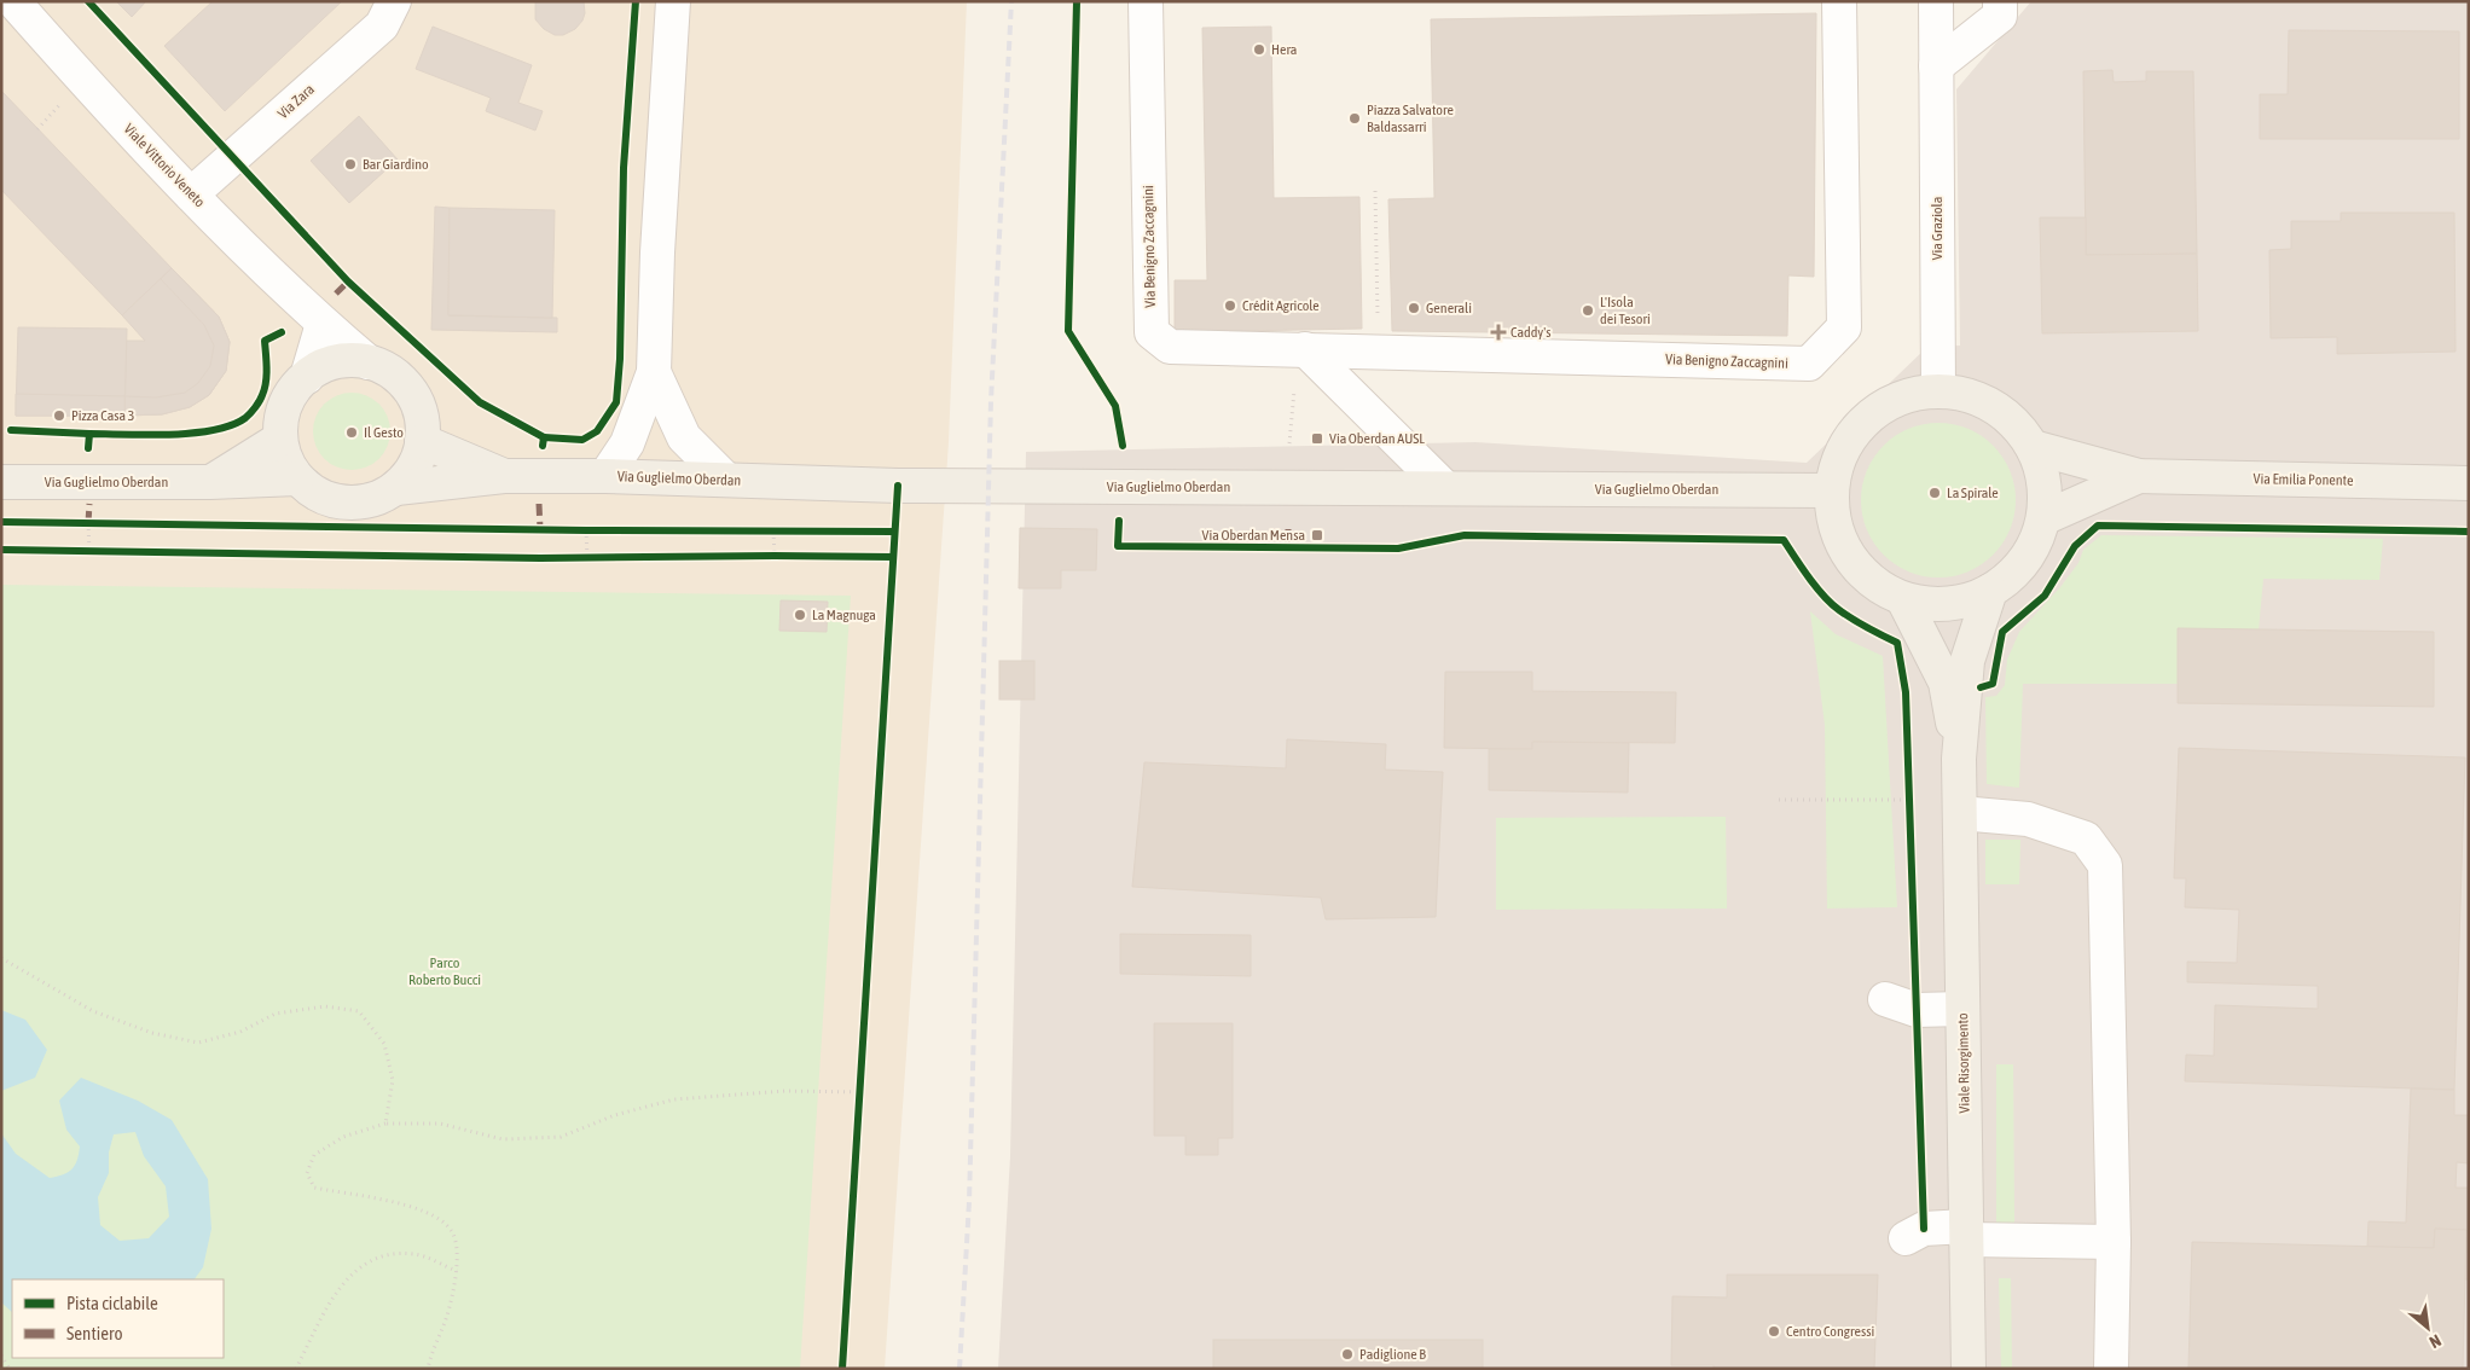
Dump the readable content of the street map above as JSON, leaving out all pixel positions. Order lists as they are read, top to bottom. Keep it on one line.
{"streets":{"main road":["Via Guglielmo Oberdan","Via Emilia Ponente","Viale Risorgimento"],"street":["Via Zara","Viale Vittorio Veneto","Via Graziola","Via Benigno Zaccagnini"]},"crossings":[["Via Zara","Viale Vittorio Veneto"],["Viale Vittorio Veneto","Via Guglielmo Oberdan"],["Via Graziola","Via Guglielmo Oberdan"],["Via Graziola","Via Emilia Ponente"],["Via Graziola","Viale Risorgimento"],["Via Guglielmo Oberdan","Via Emilia Ponente"],["Via Guglielmo Oberdan","Viale Risorgimento"],["Via Emilia Ponente","Viale Risorgimento"]],"parks":["Parco Roberto Bucci"],"places":{"other":["Hera","Piazza Salvatore Baldassarri","Bar Giardino","Crédit Agricole","Generali","L'Isola dei Tesori","Pizza Casa 3","Il Gesto","La Spirale","La Magnuga","Centro Congressi","Padiglione B"],"health":["Caddy's"],"transit":["Via Oberdan AUSL","Via Oberdan Mensa"]},"legend":["Pista ciclabile","Sentiero"],"north":"bottom right"}
